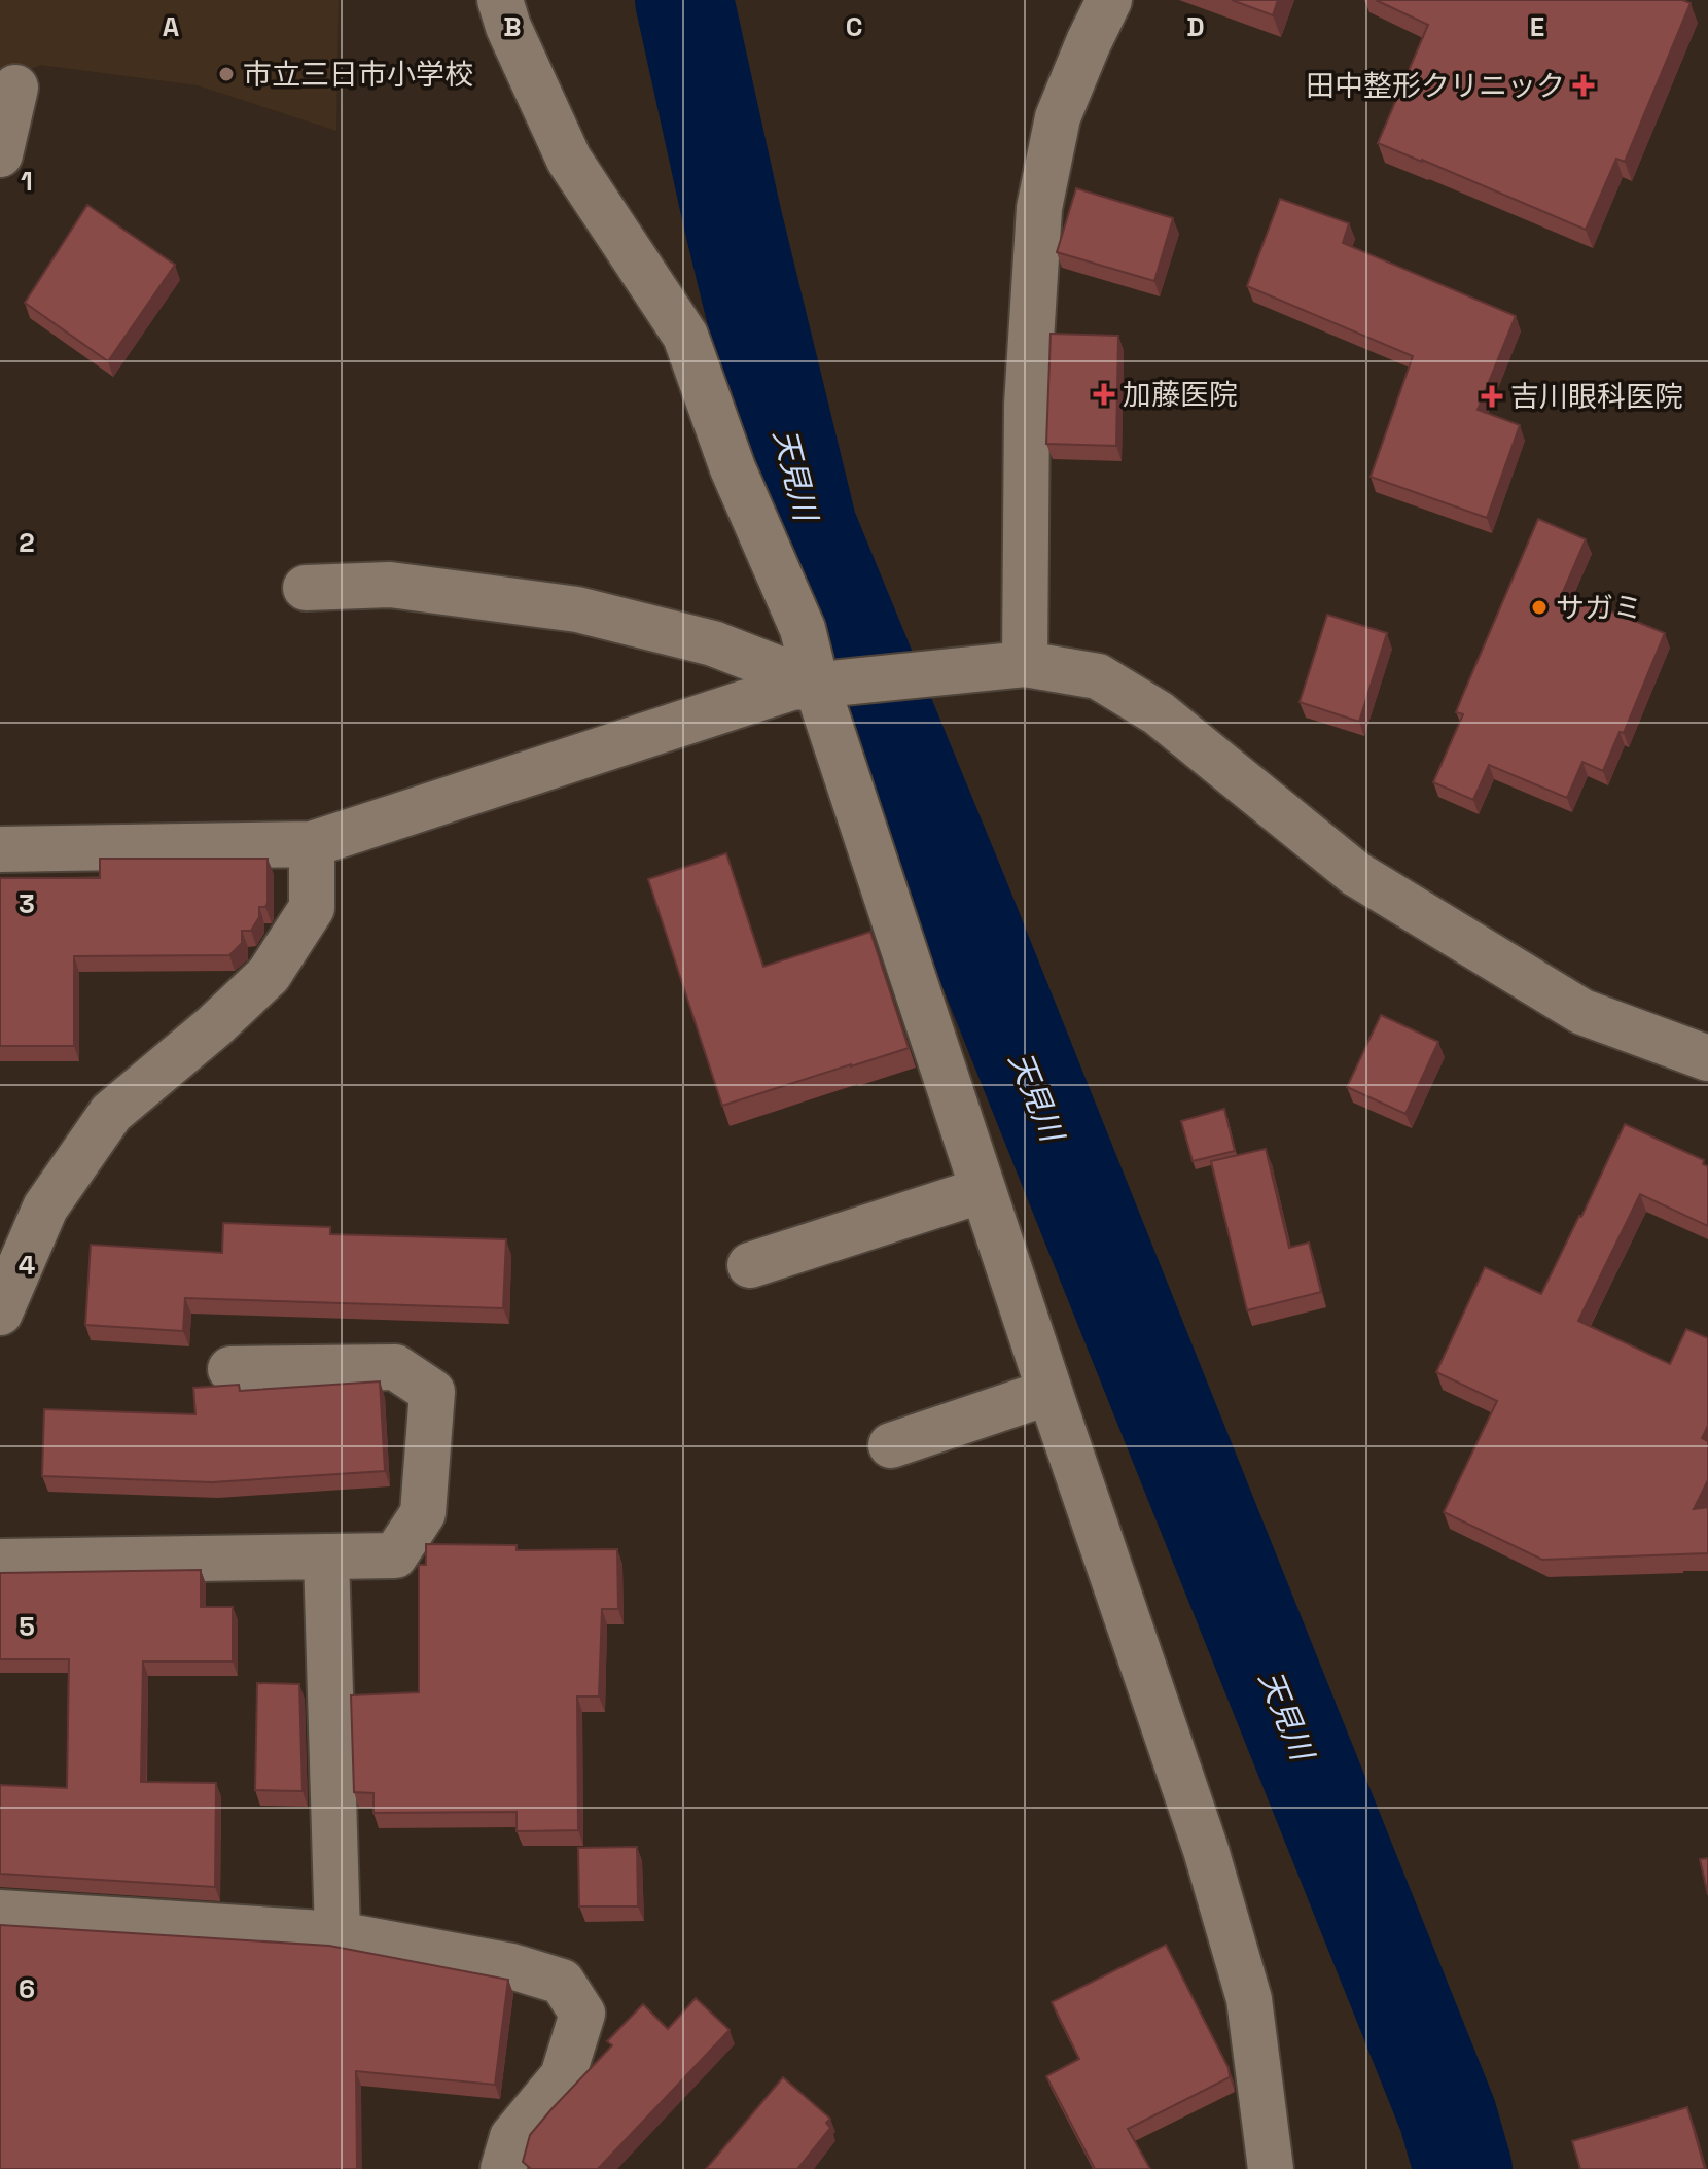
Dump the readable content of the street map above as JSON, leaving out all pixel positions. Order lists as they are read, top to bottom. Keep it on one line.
{"water":["天見川"],"places":{"other":["市立三日市小学校","サガミ"],"health":["田中整形クリニック","加藤医院","吉川眼科医院"]},"grid":{"columns":["A","B","C","D","E"],"rows":["1","2","3","4","5","6"]}}
